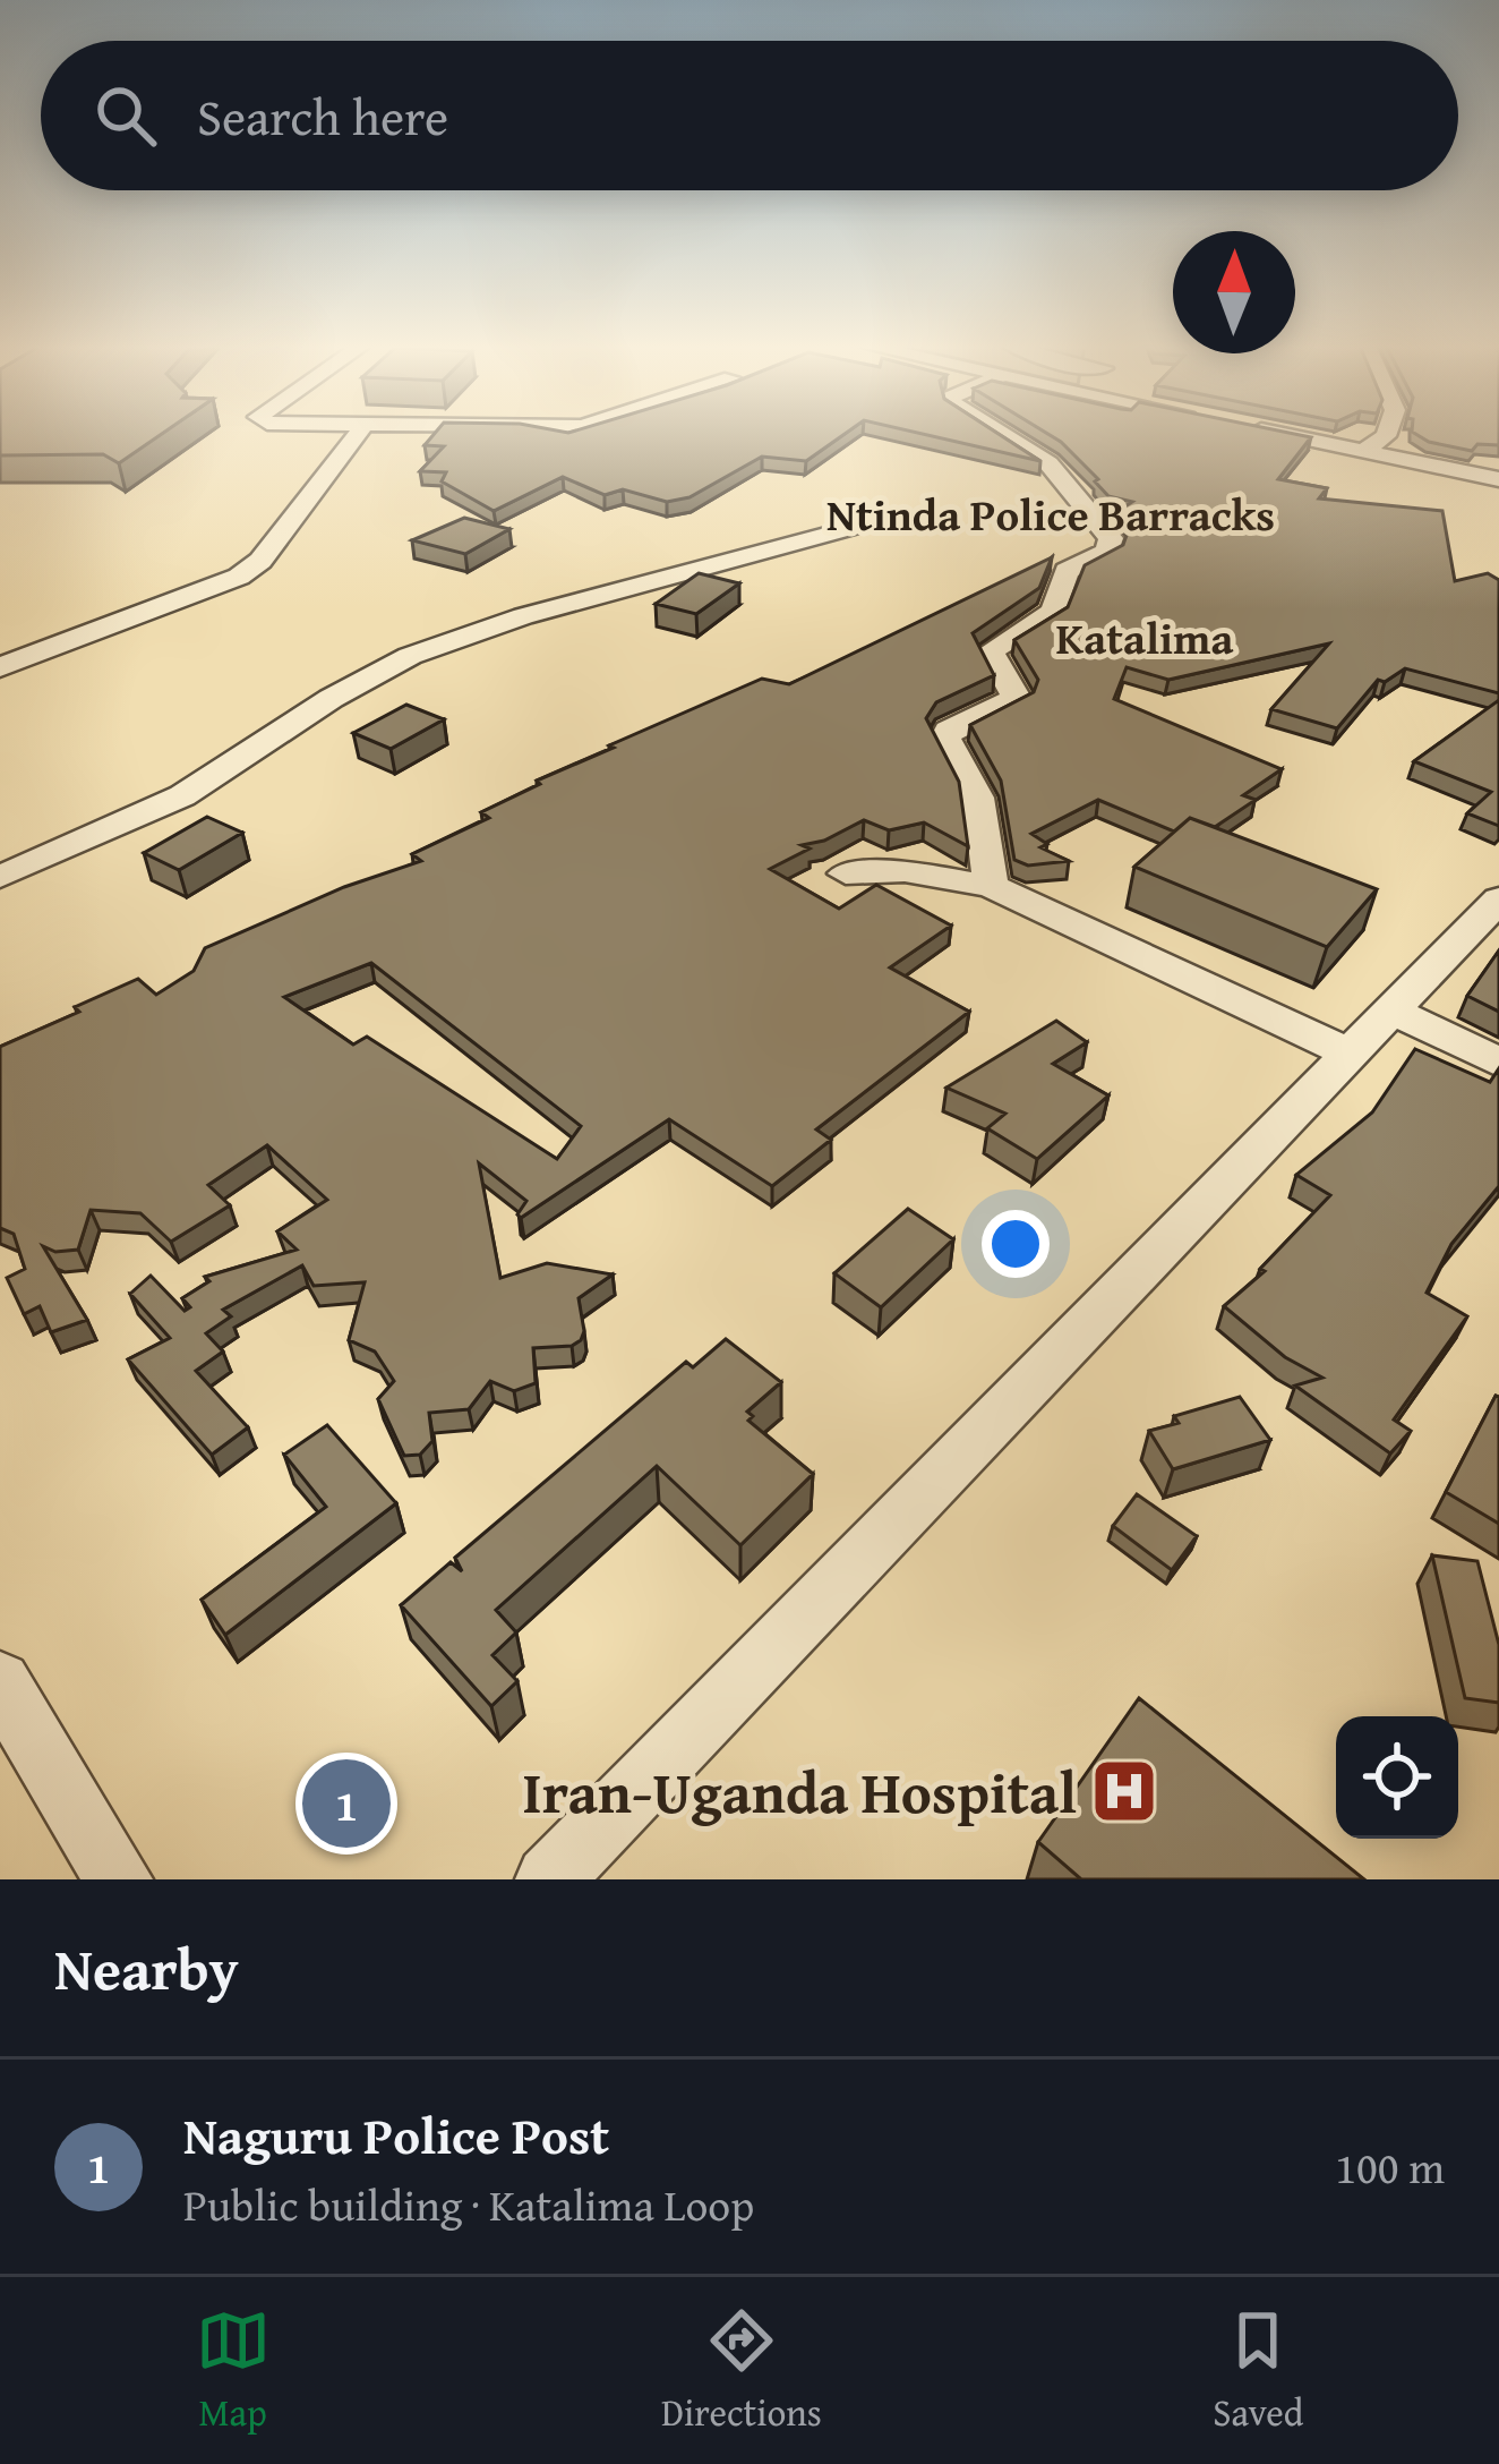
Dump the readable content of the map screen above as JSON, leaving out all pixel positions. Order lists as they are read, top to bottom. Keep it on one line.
{"districts":["Ntinda Police Barracks","Katalima"],"places":{"hospital":["Iran-Uganda Hospital"]},"north":"top","page":{"search":"Search here","pins":"1","heading":"Nearby","list":[{"mark":"1","name":"Naguru Police Post","note":"Public building · Katalima Loop","value":"100 m"}],"nav":["Map","Directions","Saved"]}}
